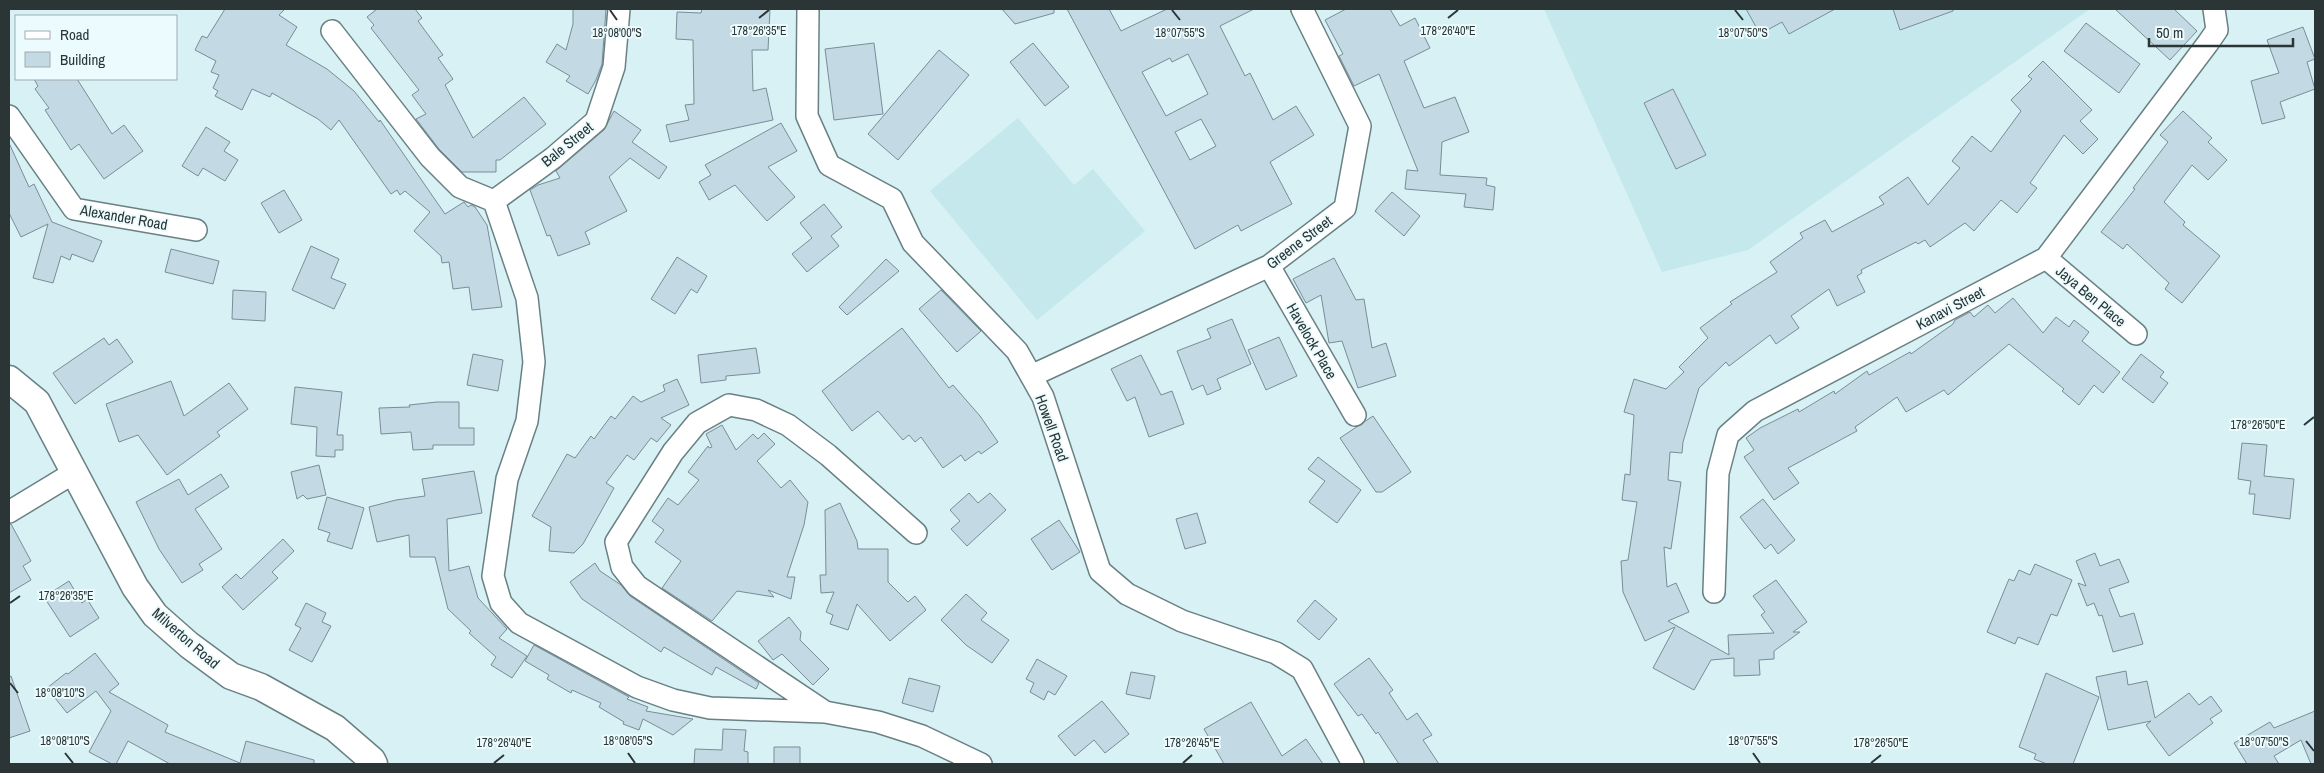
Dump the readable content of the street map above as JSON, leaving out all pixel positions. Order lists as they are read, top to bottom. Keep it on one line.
{"streets":{"main road":["Milverton Road"],"street":["Bale Street","Alexander Road","Greene Street","Jaya Ben Place","Kanavi Street","Havelock Place","Howell Road"]},"crossings":[["Greene Street","Havelock Place"],["Greene Street","Howell Road"],["Jaya Ben Place","Kanavi Street"]],"legend":["Road","Building"],"scale_bar":"50 m","coordinates":["178°26'35\"E","178°26'40\"E","18°07'50\"S","18°08'00\"S","18°07'55\"S","178°26'50\"E","18°08'10\"S","18°08'05\"S","178°26'45\"E"]}
